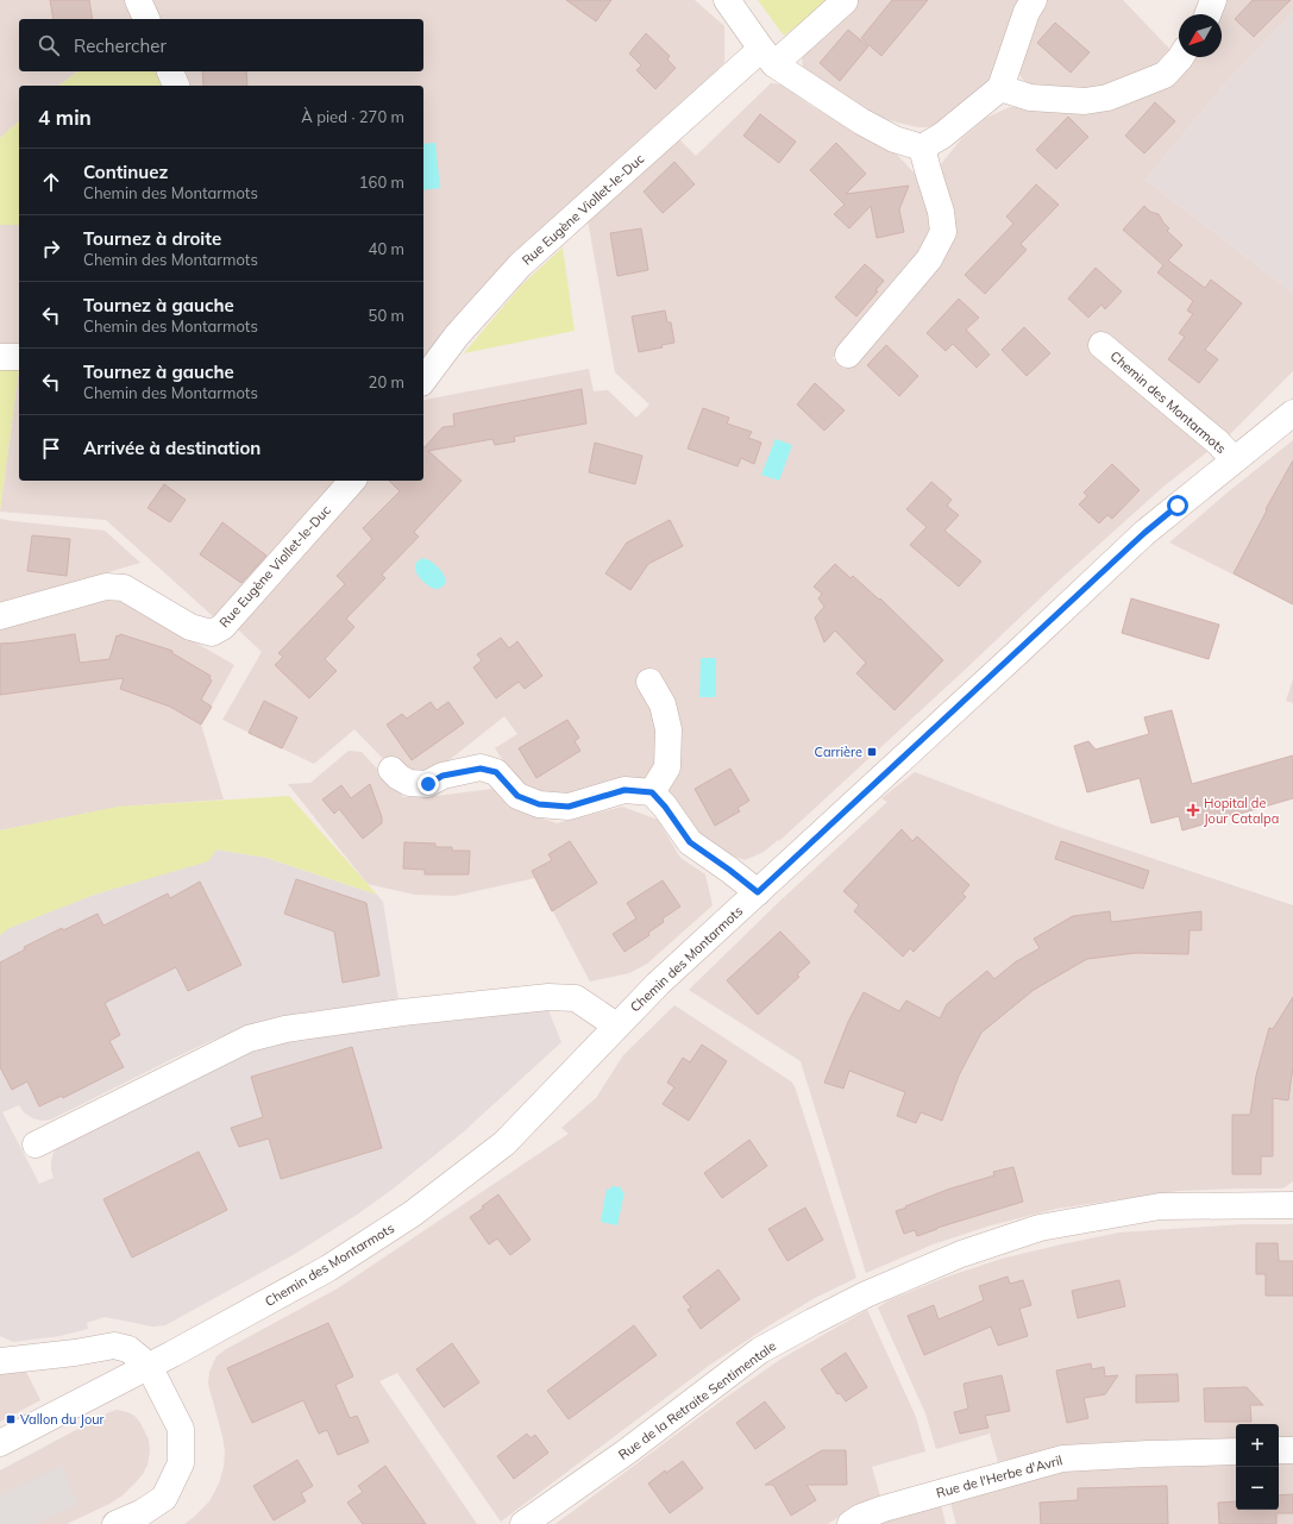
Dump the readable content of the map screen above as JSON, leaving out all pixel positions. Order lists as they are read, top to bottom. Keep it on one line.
{"streets":{"street":["Rue Eugène Viollet-le-Duc","Chemin des Montarmots","Rue de la Retraite Sentimentale","Rue de l'Herbe d'Avril"]},"places":{"transit":["Carrière","Vallon du Jour"],"health":["Hopital de Jour Catalpa"]},"north":"bottom left","page":{"search":"Rechercher","heading":["4 min","À pied · 270 m"],"list":[["Continuez","Chemin des Montarmots","160 m"],["Tournez à droite","Chemin des Montarmots","40 m"],["Tournez à gauche","Chemin des Montarmots","50 m"],["Tournez à gauche","Chemin des Montarmots","20 m"],"Arrivée à destination"],"map_buttons":["+","−"]}}
